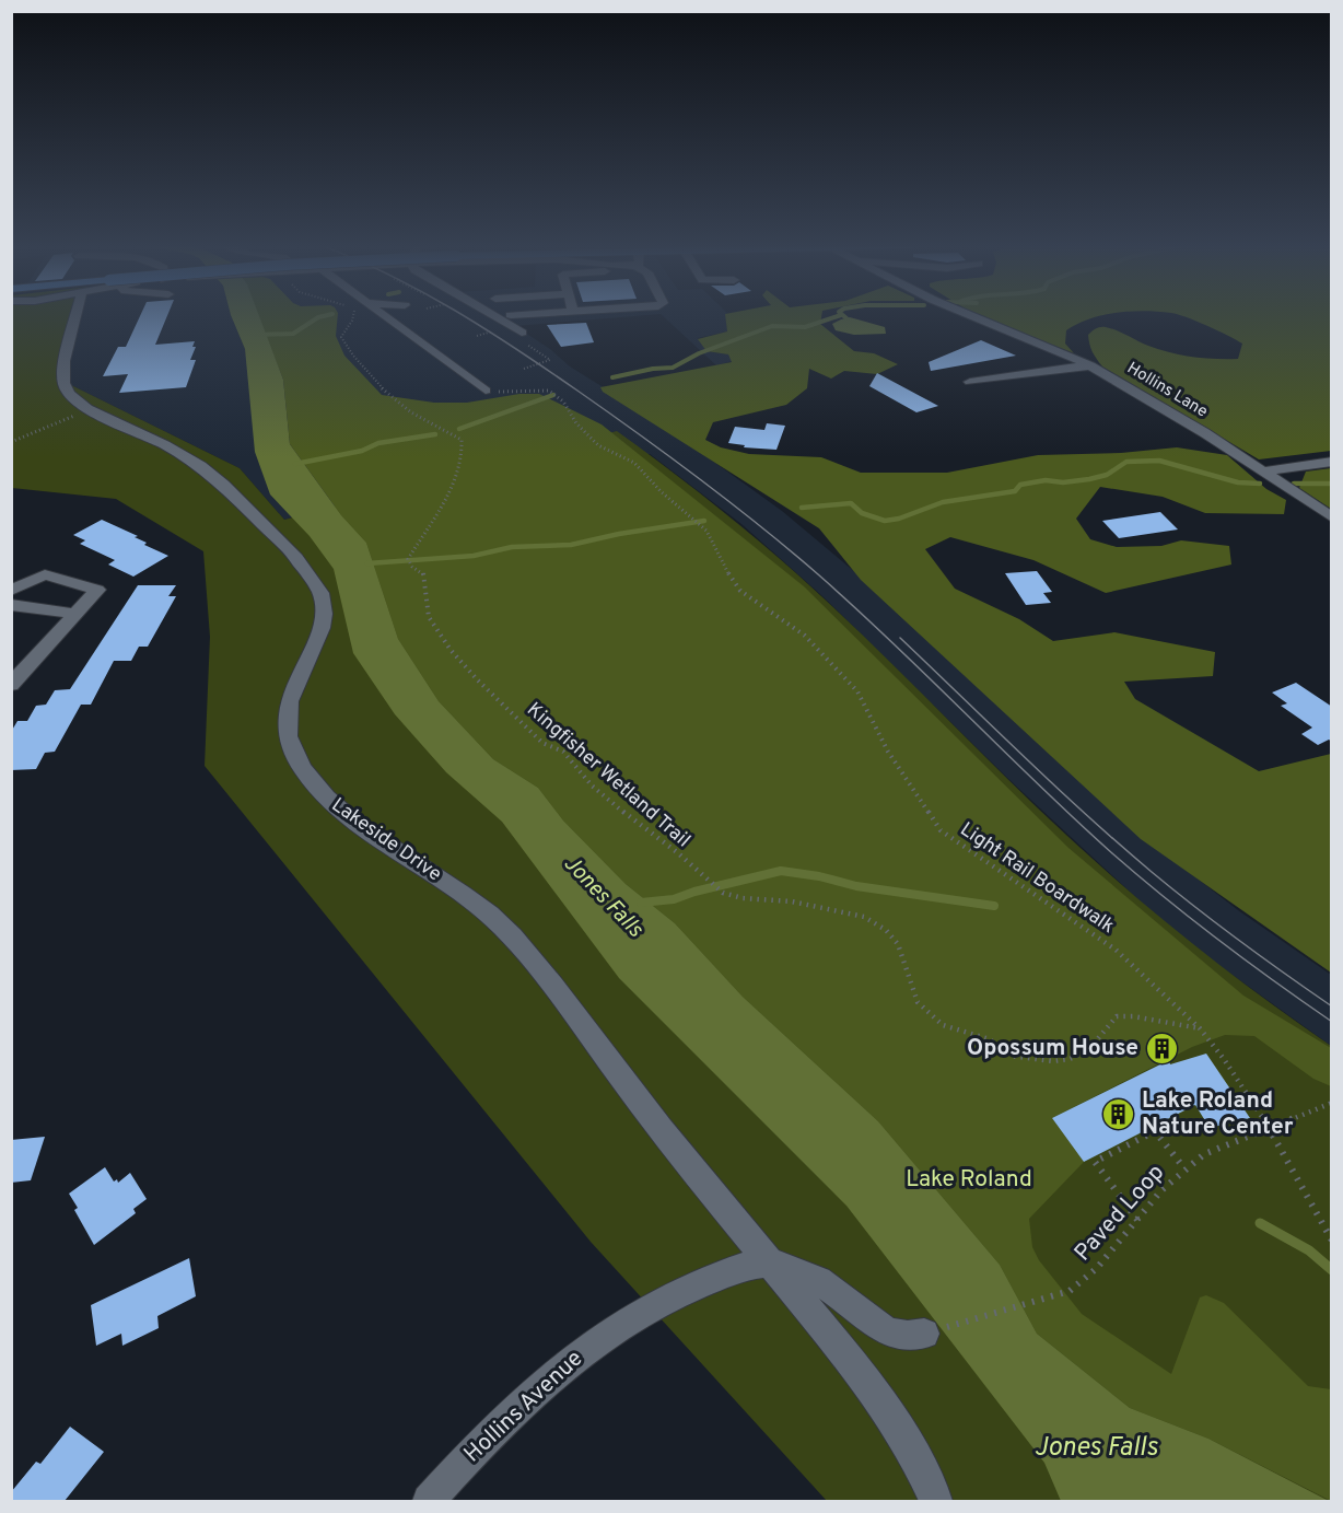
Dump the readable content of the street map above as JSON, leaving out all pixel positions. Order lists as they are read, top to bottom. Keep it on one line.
{"streets":{"street":["Hollins Lane","Lakeside Drive","Hollins Avenue"],"path":["Kingfisher Wetland Trail","Light Rail Boardwalk","Paved Loop"]},"crossings":[["Kingfisher Wetland Trail","Light Rail Boardwalk"],["Lakeside Drive","Hollins Avenue"],["Light Rail Boardwalk","Paved Loop"]],"water":["Jones Falls"],"parks":["Lake Roland"],"places":{"building":["Opossum House","Lake Roland Nature Center"]}}
